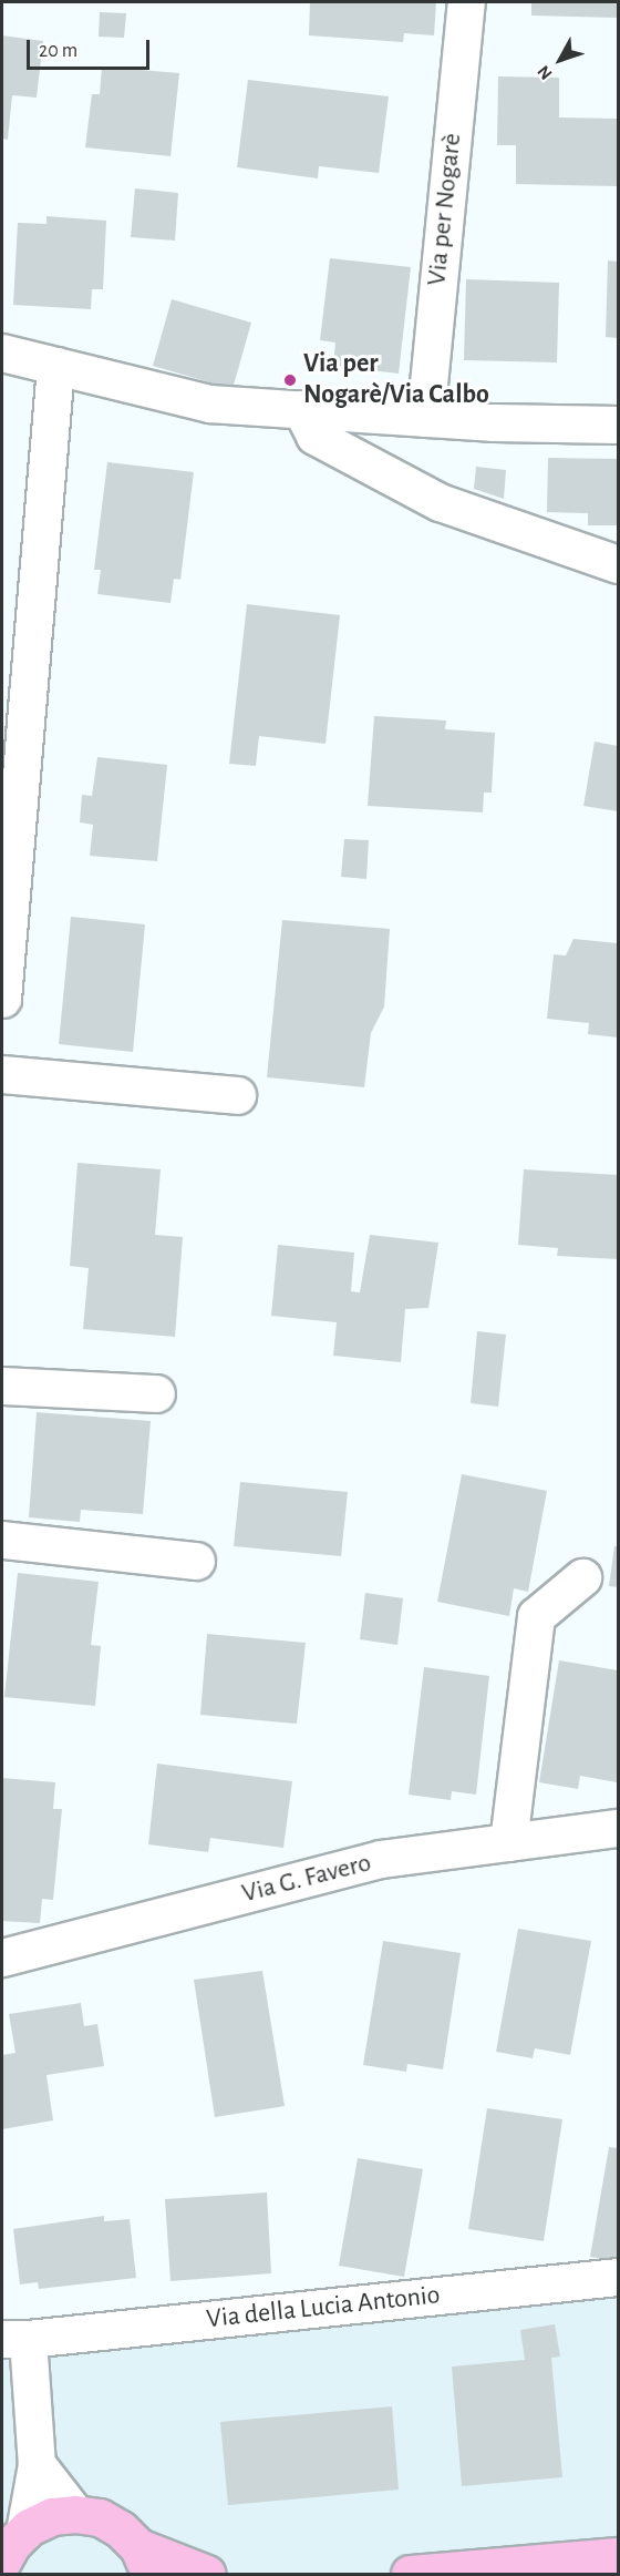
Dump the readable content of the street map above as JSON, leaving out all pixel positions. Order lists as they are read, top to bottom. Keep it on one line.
{"streets":{"street":["Via per Nogarè","Via G. Favero","Via della Lucia Antonio"]},"places":["Via per Nogarè/Via Calbo"],"scale_bar":"20 m","north":"bottom left"}
